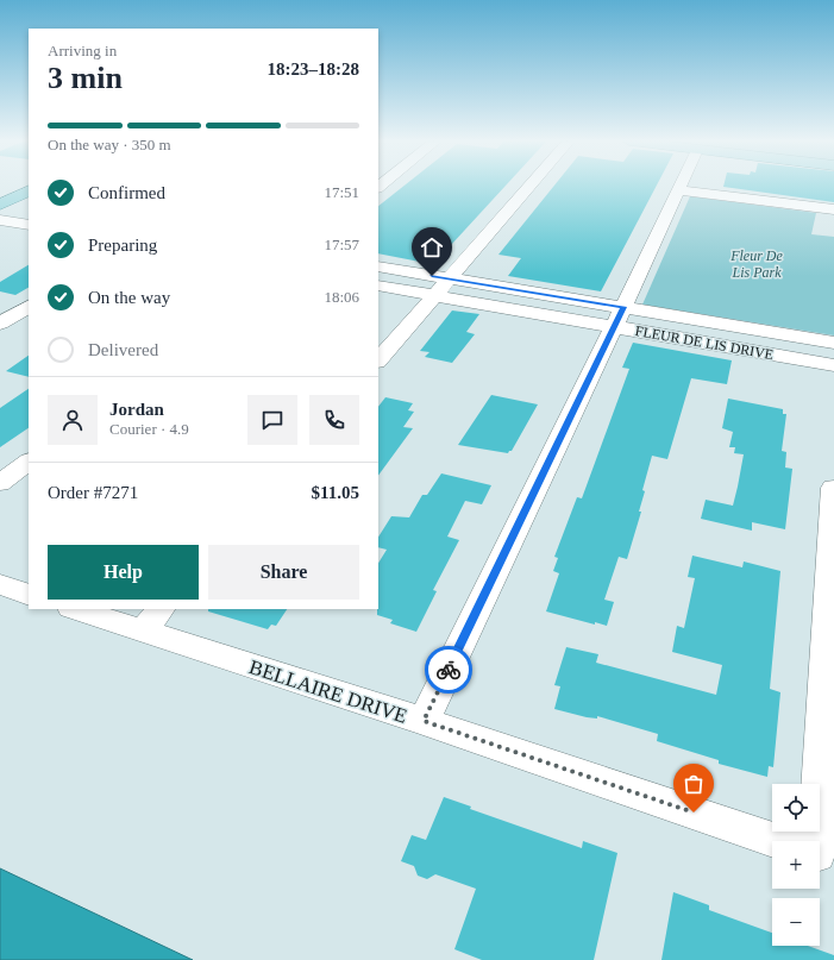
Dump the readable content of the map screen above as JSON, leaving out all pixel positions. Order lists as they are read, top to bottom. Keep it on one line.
{"streets":{"street":["FLEUR DE LIS DRIVE","BELLAIRE DRIVE"]},"parks":["Fleur De Lis Park"],"page":{"heading":["3 min","Arriving in","18:23–18:28"],"panel":["Jordan","Courier · 4.9","Order #7271","$11.05"],"bar":"On the way · 350 m","list":[["Confirmed","17:51"],["Preparing","17:57"],["On the way","18:06"],"Delivered"],"buttons":["Help","Share"],"map_buttons":["+","−"]}}
